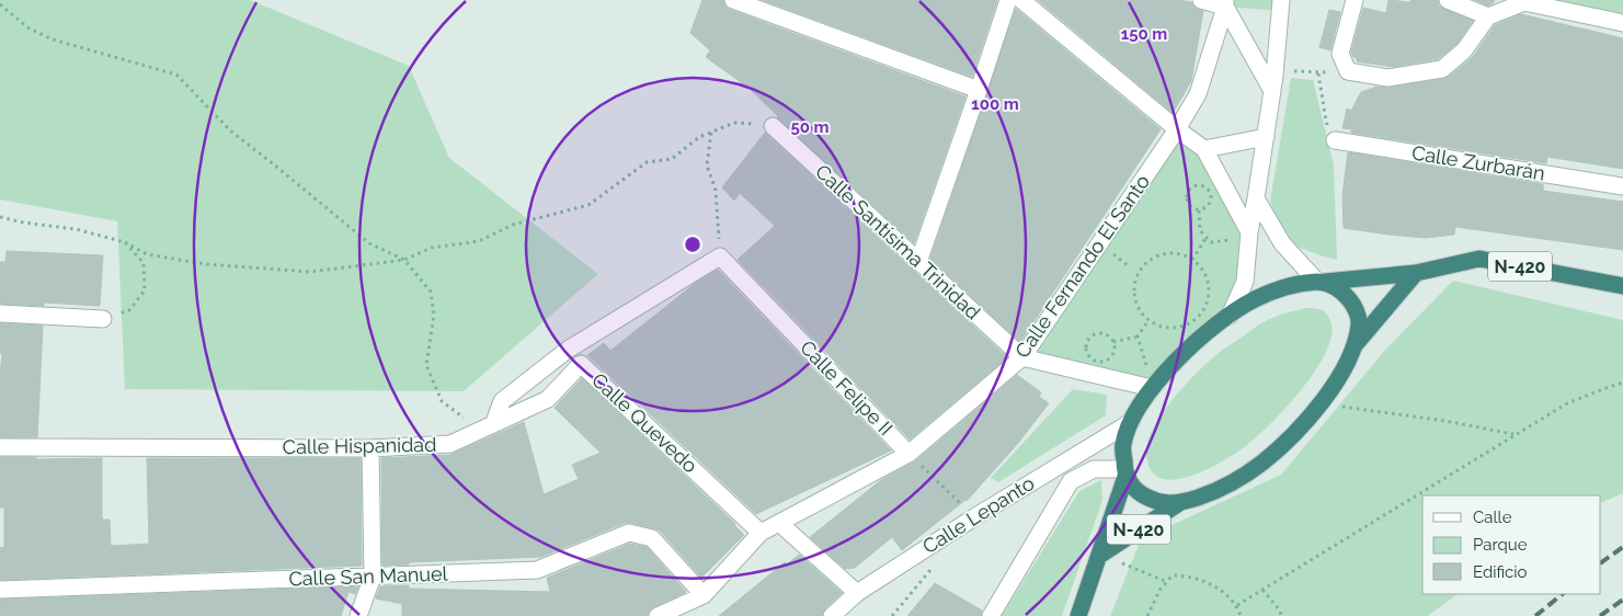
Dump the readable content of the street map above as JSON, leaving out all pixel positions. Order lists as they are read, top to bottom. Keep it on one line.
{"streets":{"highway":["N-420"],"street":["Calle Zurbarán","Calle Santísima Trinidad","Calle Fernando El Santo","Calle Felipe II","Calle Quevedo","Calle Hispanidad","Calle Lepanto","Calle San Manuel"]},"crossings":[["Calle Santísima Trinidad","Calle Fernando El Santo"],["Calle Fernando El Santo","Calle Felipe II"],["Calle Fernando El Santo","Calle Quevedo"],["Calle Fernando El Santo","Calle San Manuel"],["Calle Quevedo","Calle Hispanidad"]],"legend":["Calle","Parque","Edificio"],"rings":["150 m","100 m","50 m"]}
